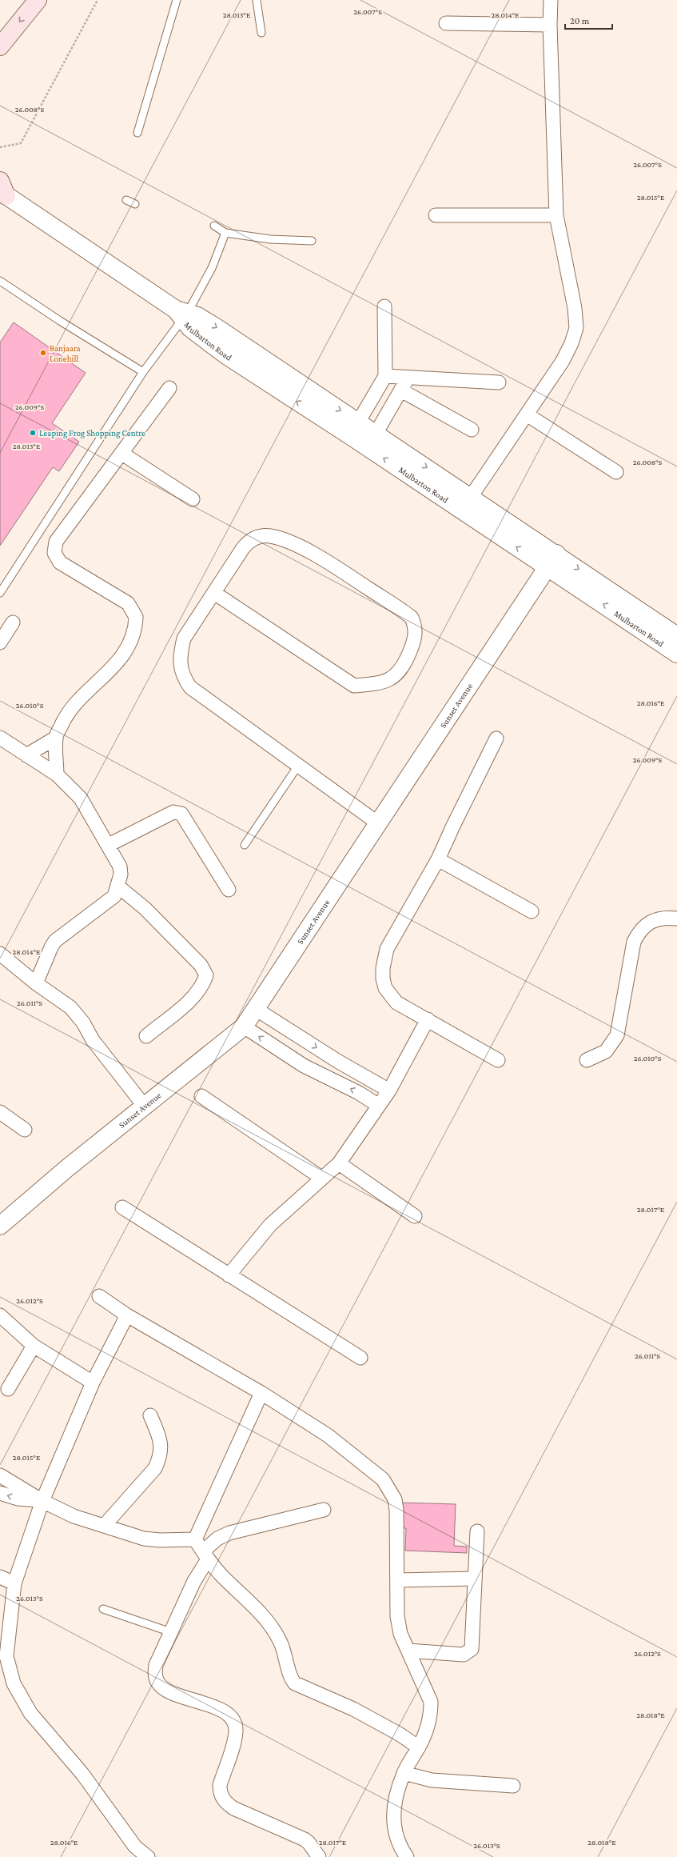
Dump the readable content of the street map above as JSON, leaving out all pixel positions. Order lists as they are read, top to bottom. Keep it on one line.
{"streets":{"street":["Mulbarton Road","Sunset Avenue"]},"crossings":[["Mulbarton Road","Sunset Avenue"]],"places":["Banjaara Lonehill","Leaping Frog Shopping Centre"],"scale_bar":"20 m","coordinates":["26.007°S","28.013°E","28.014°E","26.008°S","28.015°E","26.009°S","28.016°E","26.010°S","26.011°S","28.017°E","26.012°S","26.013°S","28.018°E"]}
